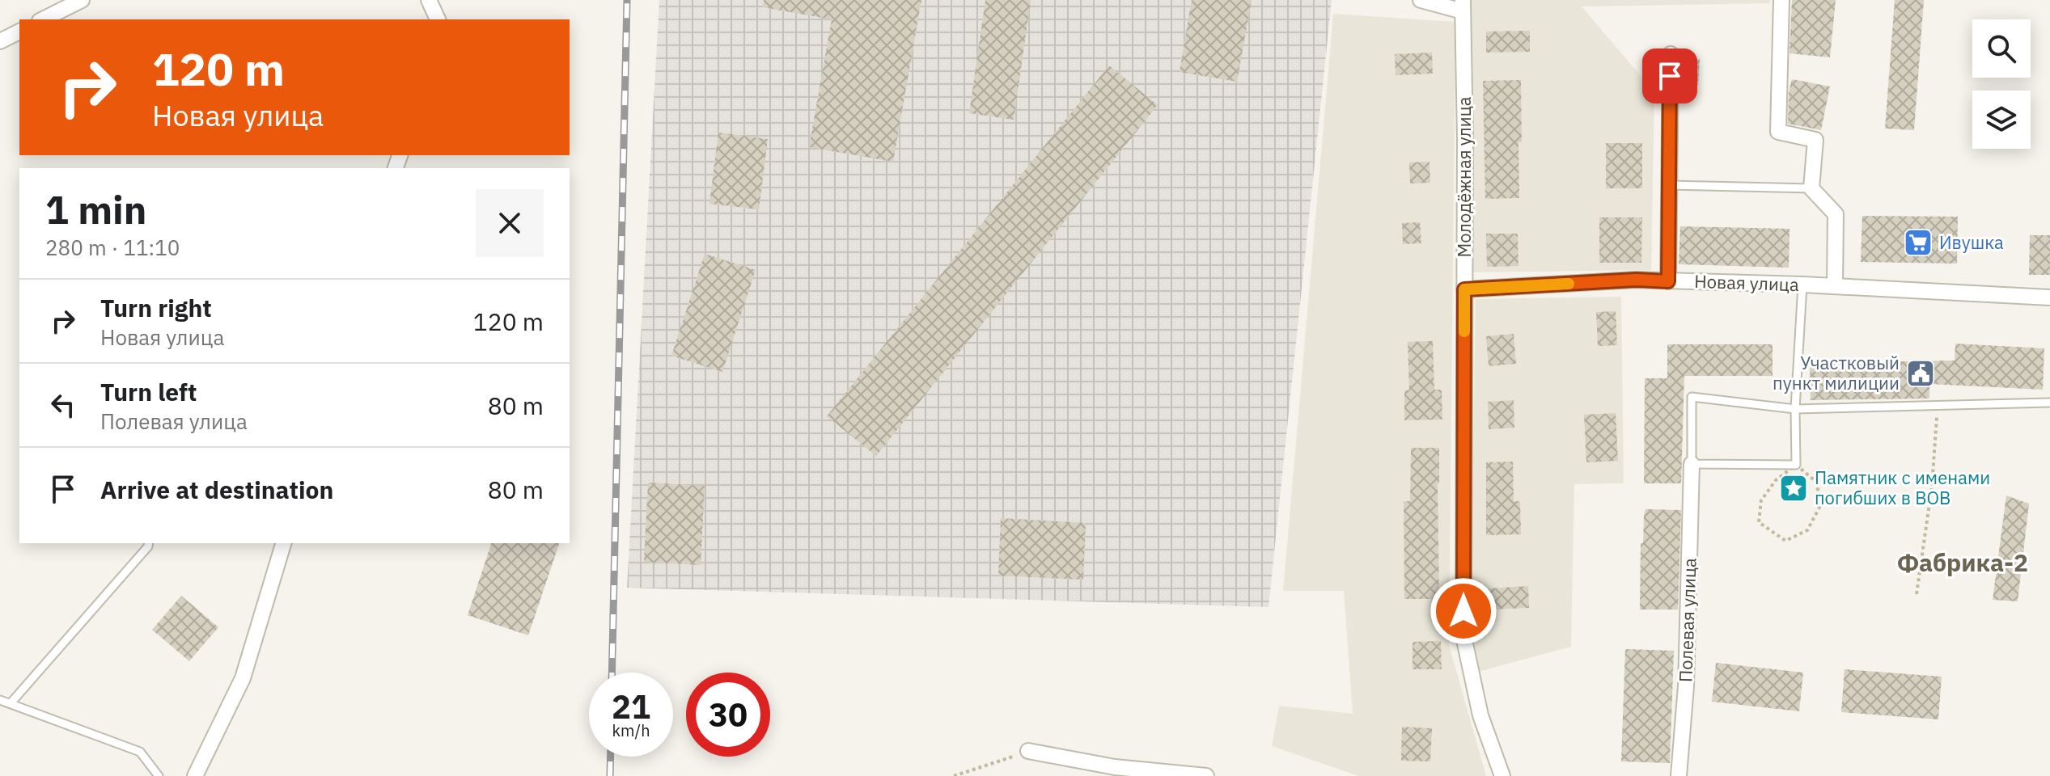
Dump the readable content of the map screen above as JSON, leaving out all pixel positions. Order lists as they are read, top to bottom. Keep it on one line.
{"streets":{"street":["Молодёжная улица","Новая улица","Полевая улица"]},"crossings":[["Молодёжная улица","Новая улица"]],"districts":["Фабрика-2"],"places":{"supermarket":["Ивушка"],"public building":["Участковый пункт милиции"],"place":["Памятник с именами погибших в ВОВ"]},"page":{"turn":["120 m","Новая улица"],"heading":["1 min","280 m · 11:10"],"list":[{"name":"Turn right","note":"Новая улица","value":"120 m"},{"name":"Turn left","note":"Полевая улица","value":"80 m"},{"name":"Arrive at destination","value":"80 m"}],"speed":"21 km/h","limit":"30"}}
